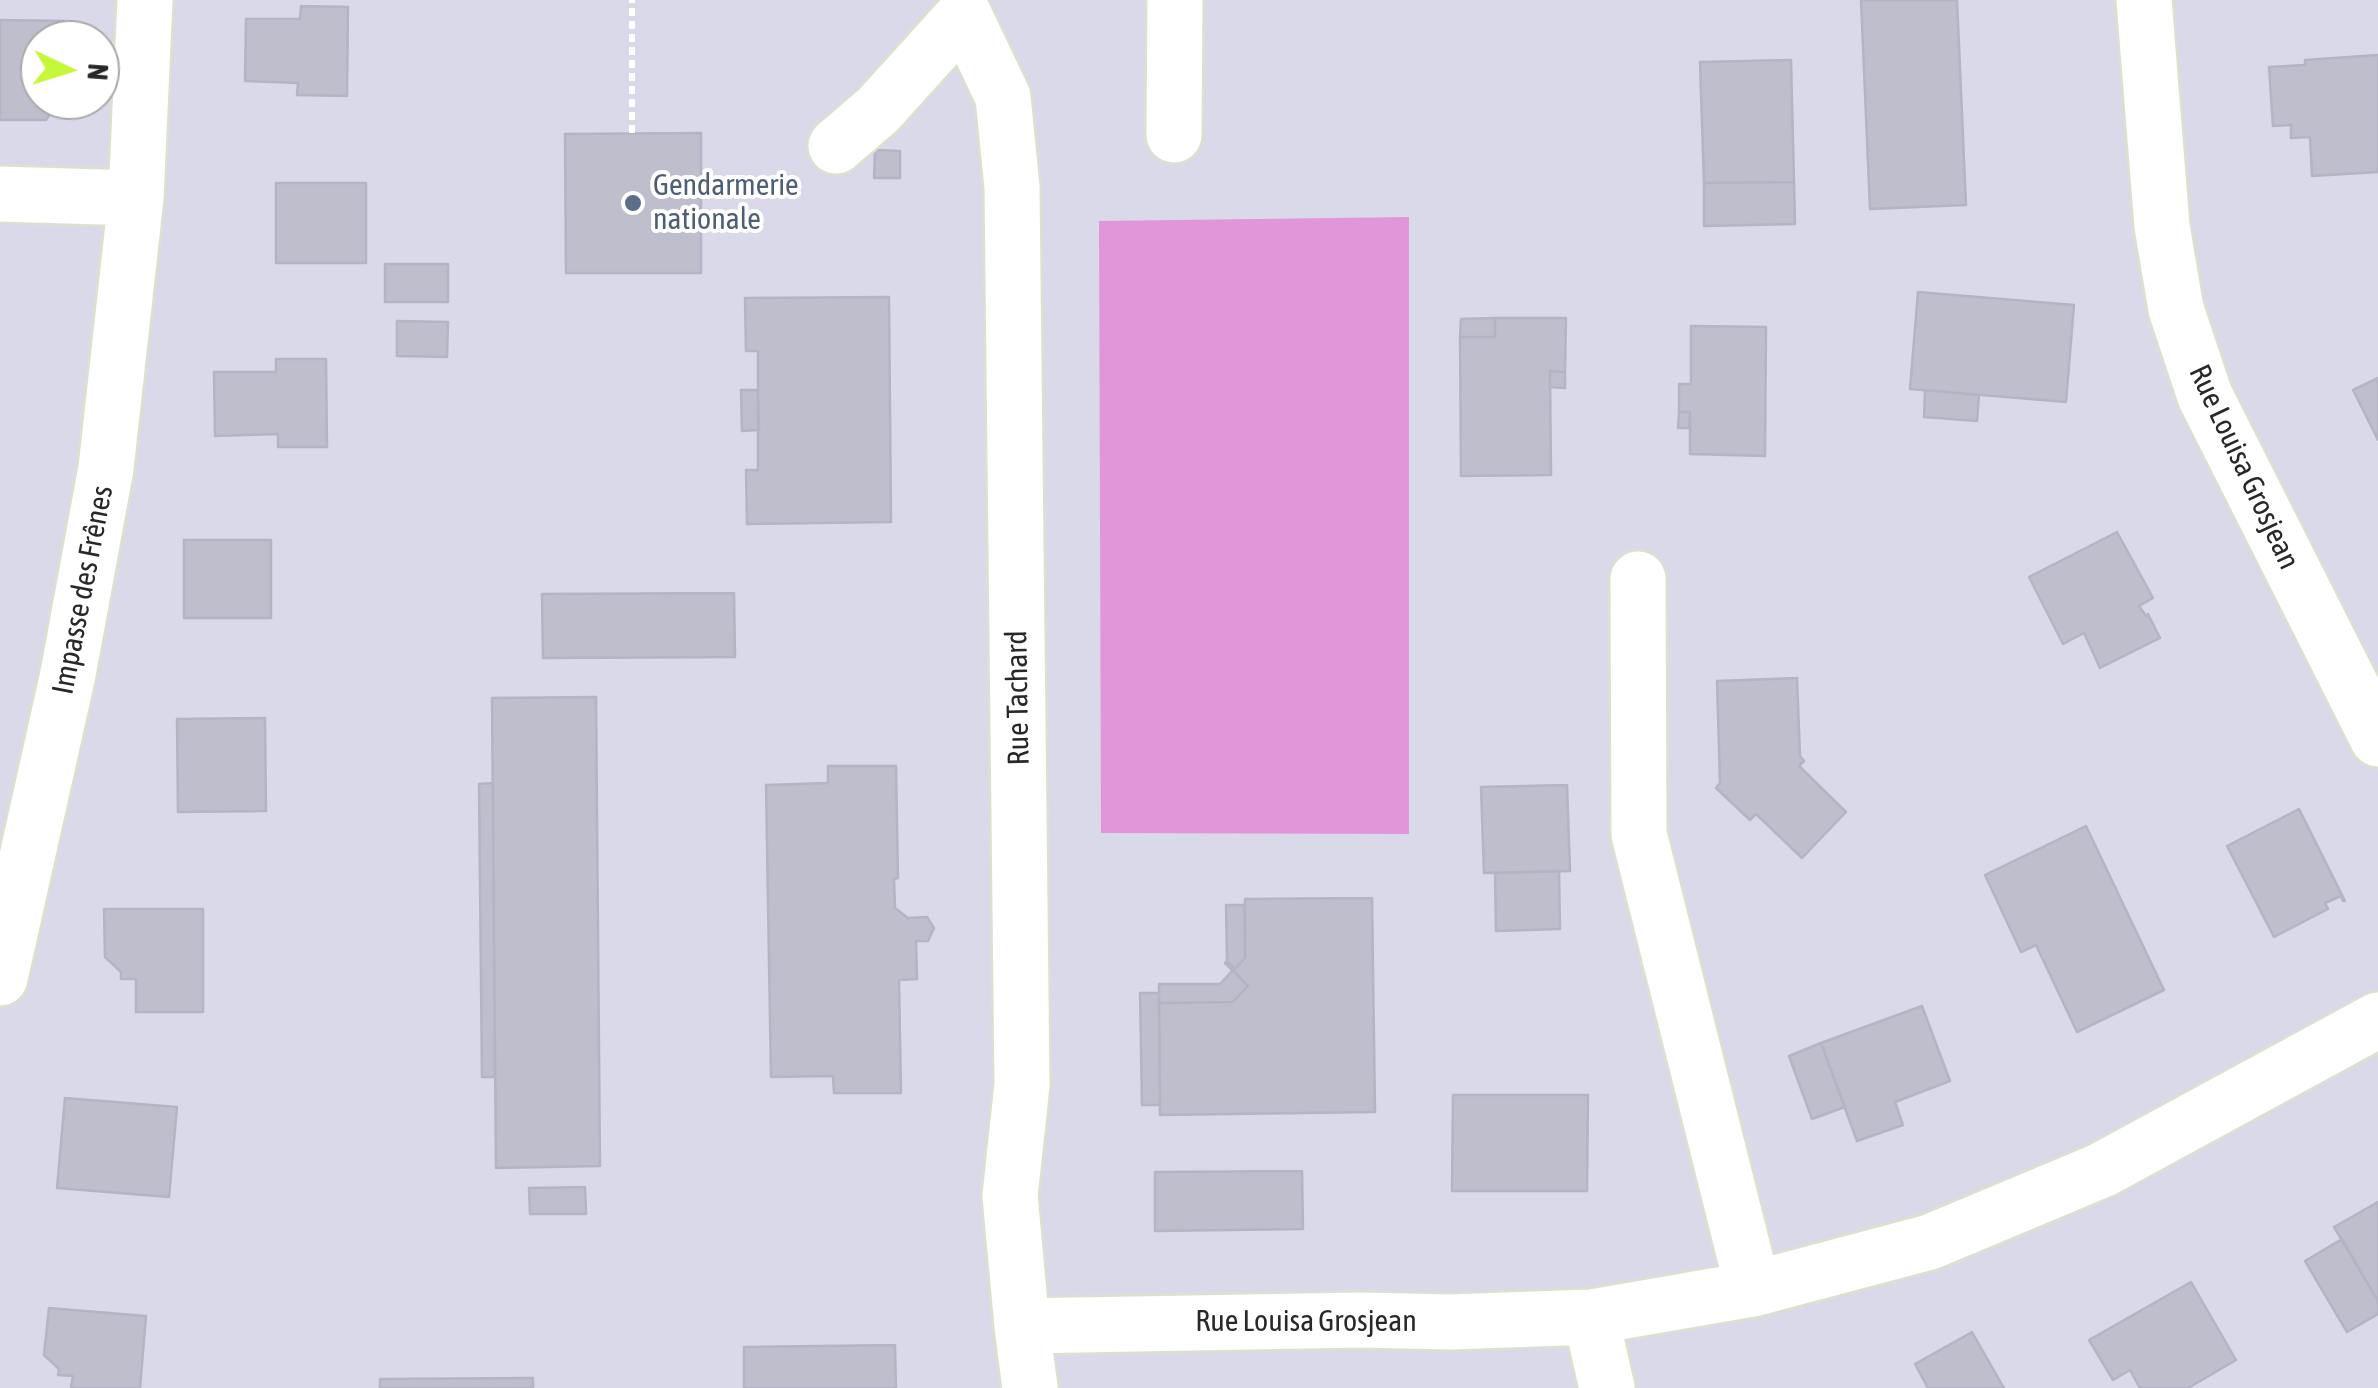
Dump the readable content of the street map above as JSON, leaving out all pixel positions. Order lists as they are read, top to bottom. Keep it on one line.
{"streets":{"street":["Rue Louisa Grosjean","Impasse des Frênes","Rue Tachard"]},"crossings":[["Rue Louisa Grosjean","Rue Tachard"]],"places":["Gendarmerie nationale"],"north":"right"}
